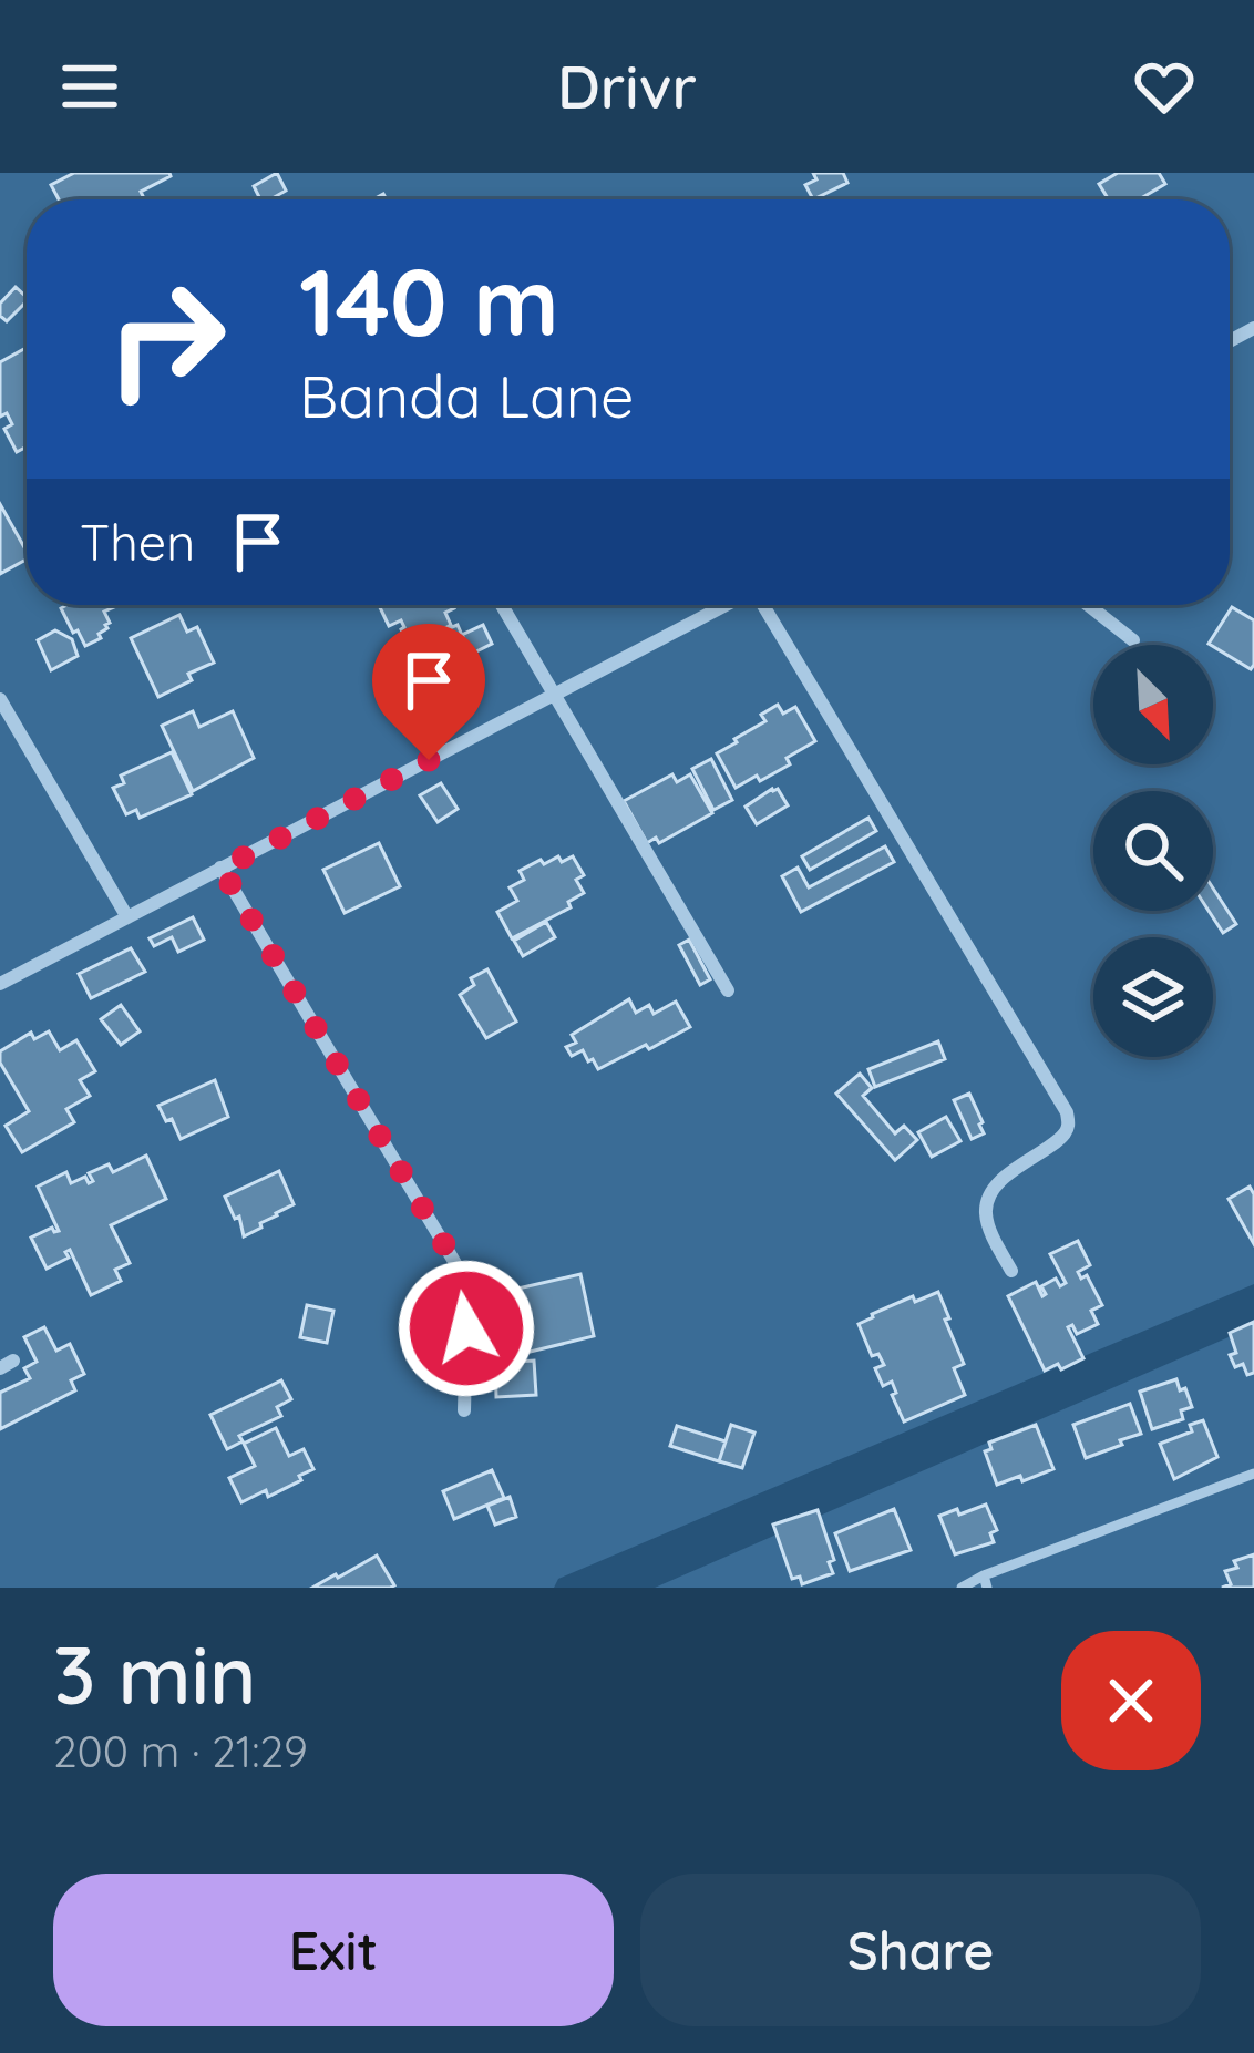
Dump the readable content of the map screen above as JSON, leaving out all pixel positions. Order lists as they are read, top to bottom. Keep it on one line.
{"north":"bottom right","page":{"header":"Drivr","turn":["140 m","Banda Lane"],"then":"Then","heading":["3 min","200 m · 21:29"],"buttons":["Exit","Share"]}}
